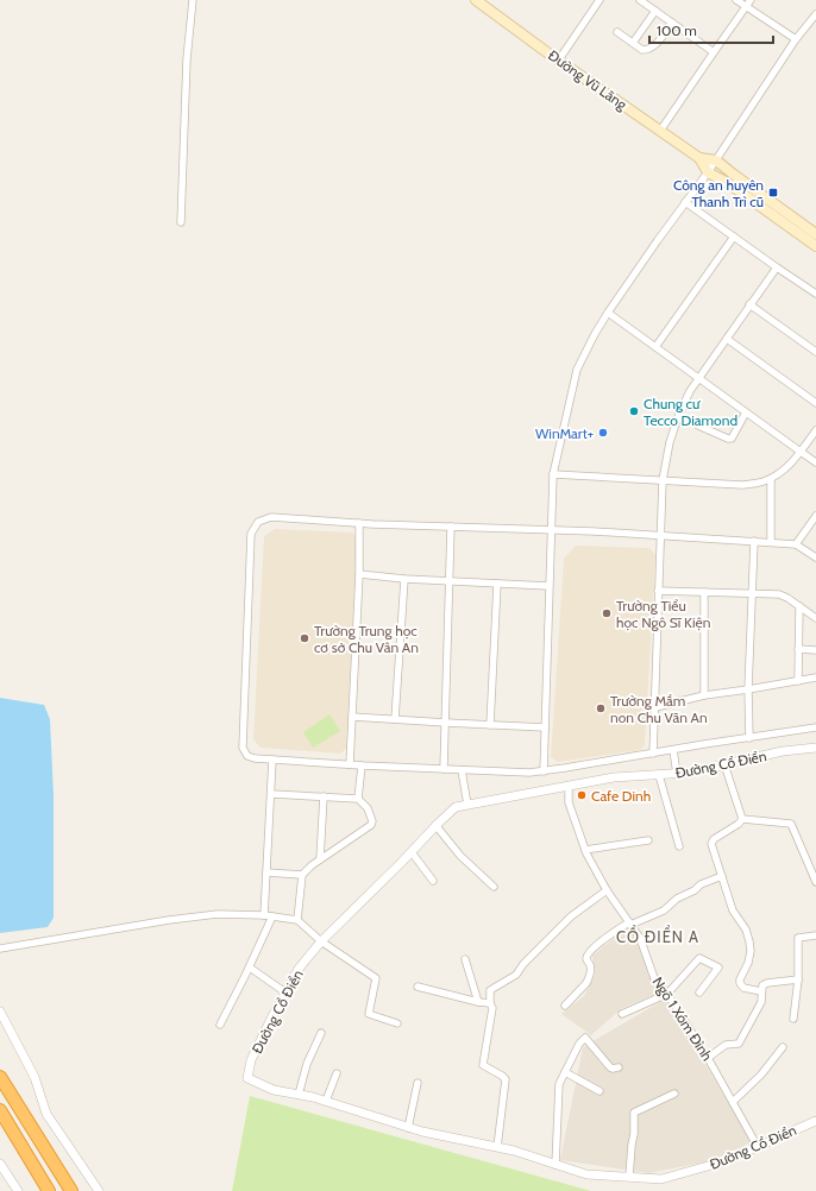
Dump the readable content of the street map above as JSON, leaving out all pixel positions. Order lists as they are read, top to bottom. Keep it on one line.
{"streets":{"main road":["Đường Vũ Lăng"],"street":["Đường Cổ Điển","Ngõ 1 Xóm Đình"]},"crossings":[["Đường Cổ Điển","Ngõ 1 Xóm Đình"]],"districts":["CỔ ĐIỂN A"],"places":{"transit":["Công an huyên Thanh Trì cũ"],"other":["Chung cư Tecco Diamond","WinMart+","Trường Tiểu học Ngô Sĩ Kiện","Trường Trung học cơ sở Chu Vân An","Trường Mầm non Chu Văn An","Cafe Dinh"]},"scale_bar":"100 m"}
